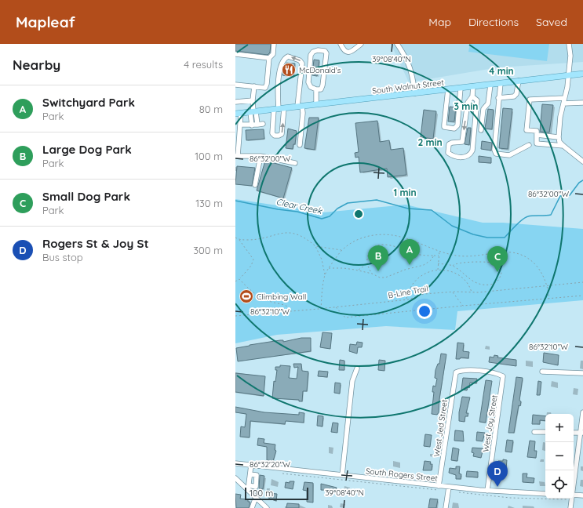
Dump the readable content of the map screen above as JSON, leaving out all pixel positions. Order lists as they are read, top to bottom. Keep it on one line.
{"streets":{"main road":["South Walnut Street"],"street":["West Joy Street","West Jed Street","South Rogers Street"],"path":["B-Line Trail"]},"crossings":[["West Joy Street","West Jed Street"],["West Joy Street","South Rogers Street"],["West Jed Street","South Rogers Street"]],"water":["Clear Creek"],"places":{"restaurant":["McDonald's"],"sports":["Climbing Wall"]},"scale_bar":"100 m","page":{"header":"Mapleaf","nav":["Map","Directions","Saved"],"heading":["Nearby","4 results"],"list":[{"mark":"A","name":"Switchyard Park","note":"Park","value":"80 m"},{"mark":"B","name":"Large Dog Park","note":"Park","value":"100 m"},{"mark":"C","name":"Small Dog Park","note":"Park","value":"130 m"},{"mark":"D","name":"Rogers St & Joy St","note":"Bus stop","value":"300 m"}],"pins":["A","B","C","D"],"map_buttons":["+","−"],"scale":"100 m"},"coordinates":["39°08'40\"N","86°32'00\"W","86°32'10\"W","86°32'20\"W"],"rings":["4 min","3 min","2 min","1 min"]}
